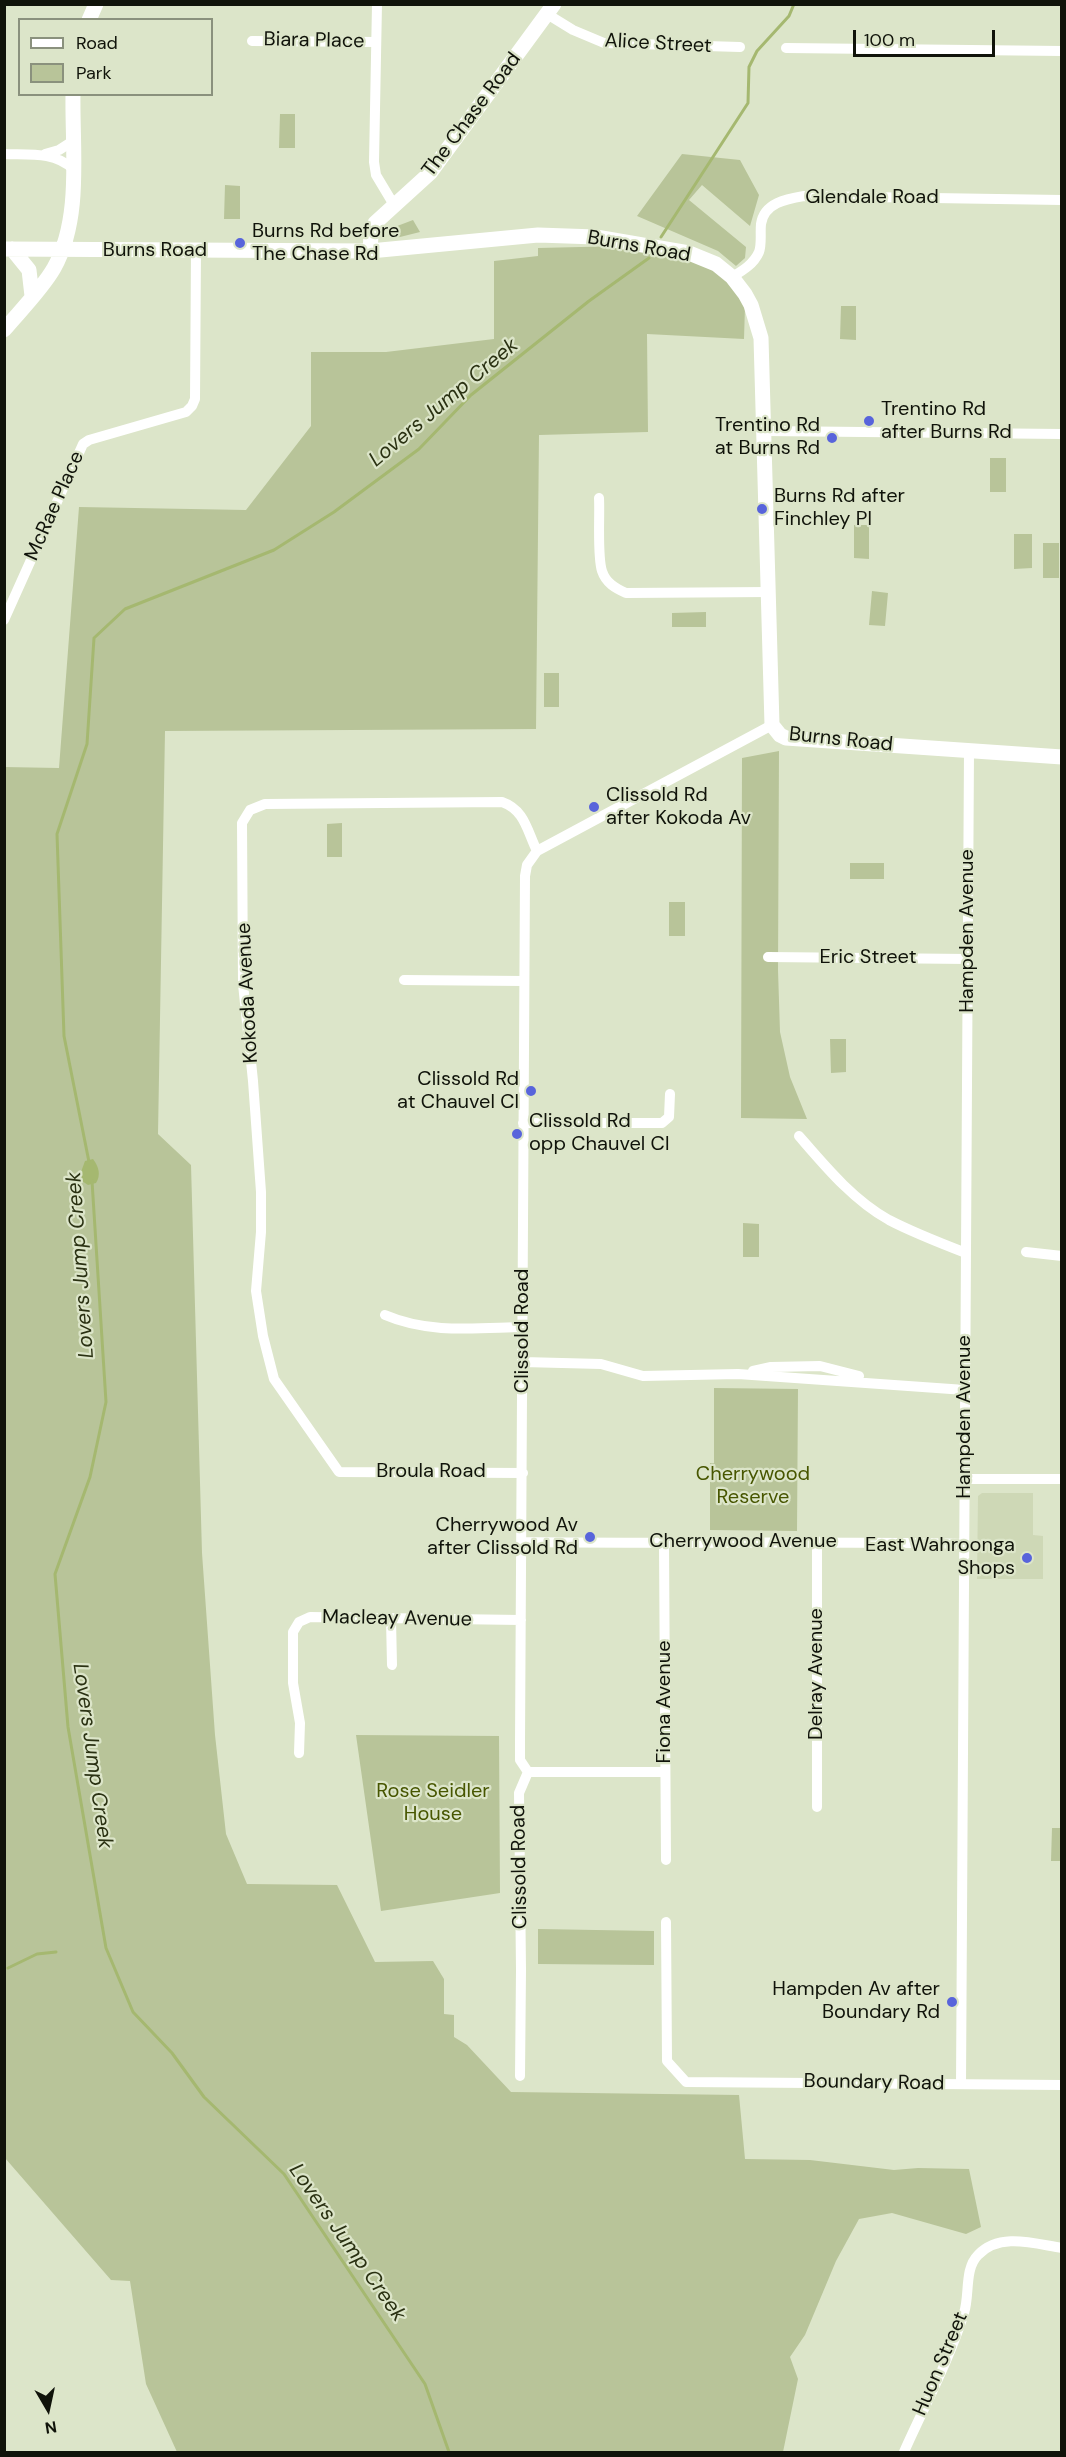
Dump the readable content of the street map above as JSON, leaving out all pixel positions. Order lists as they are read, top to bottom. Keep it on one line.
{"streets":{"main road":["The Chase Road","Burns Road"],"street":["Biara Place","Alice Street","Glendale Road","McRae Place","Hampden Avenue","Eric Street","Kokoda Avenue","Clissold Road","Broula Road","Cherrywood Avenue","Macleay Avenue","Delray Avenue","Fiona Avenue","Boundary Road","Huon Street"]},"crossings":[["Alice Street","The Chase Road"],["The Chase Road","Burns Road"],["Glendale Road","Burns Road"],["Burns Road","McRae Place"],["Burns Road","Hampden Avenue"],["Hampden Avenue","Eric Street"],["Hampden Avenue","Cherrywood Avenue"],["Hampden Avenue","Boundary Road"],["Kokoda Avenue","Clissold Road"],["Kokoda Avenue","Broula Road"],["Clissold Road","Broula Road"],["Clissold Road","Cherrywood Avenue"],["Clissold Road","Macleay Avenue"],["Cherrywood Avenue","Delray Avenue"],["Cherrywood Avenue","Fiona Avenue"]],"water":["Lovers Jump Creek"],"parks":["Cherrywood Reserve","Rose Seidler House"],"places":["Burns Rd before The Chase Rd","Trentino Rd after Burns Rd","Trentino Rd at Burns Rd","Burns Rd after Finchley Pl","Clissold Rd after Kokoda Av","Clissold Rd at Chauvel Cl","Clissold Rd opp Chauvel Cl","Cherrywood Av after Clissold Rd","East Wahroonga Shops","Hampden Av after Boundary Rd"],"legend":["Road","Park"],"scale_bar":"100 m","north":"bottom"}
